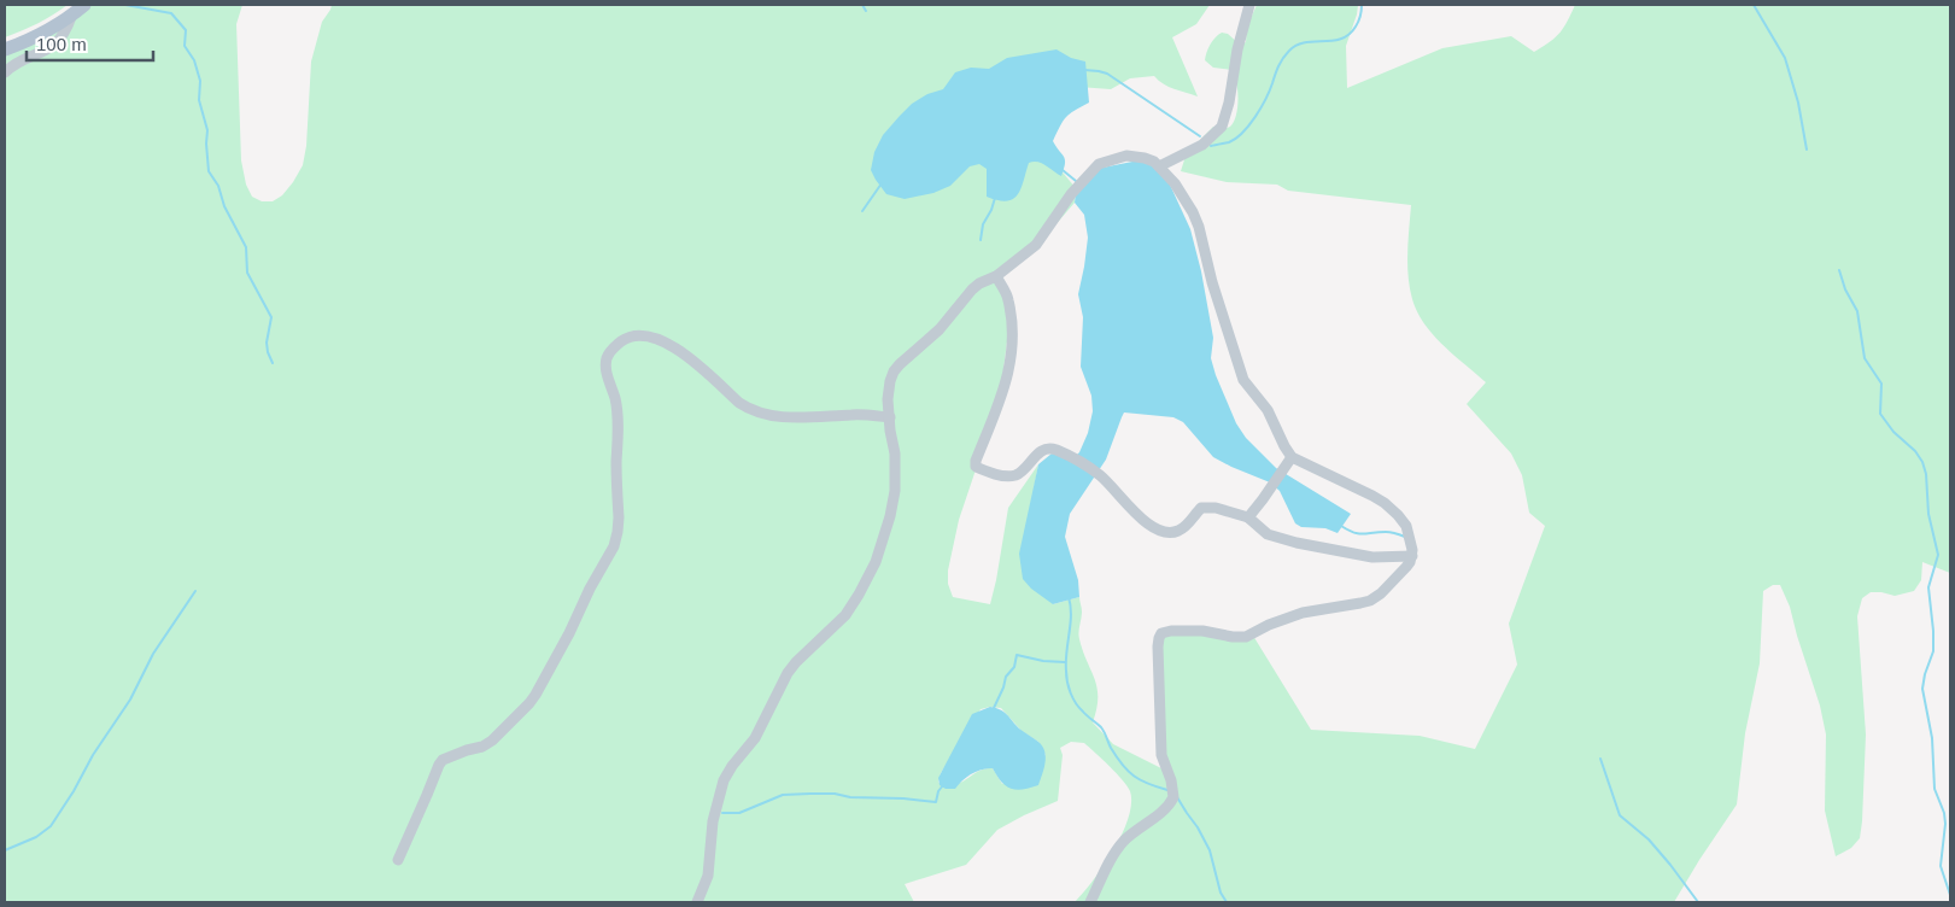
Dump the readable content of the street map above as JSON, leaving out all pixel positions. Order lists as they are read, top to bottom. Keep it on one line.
{"scale_bar":"100 m"}
